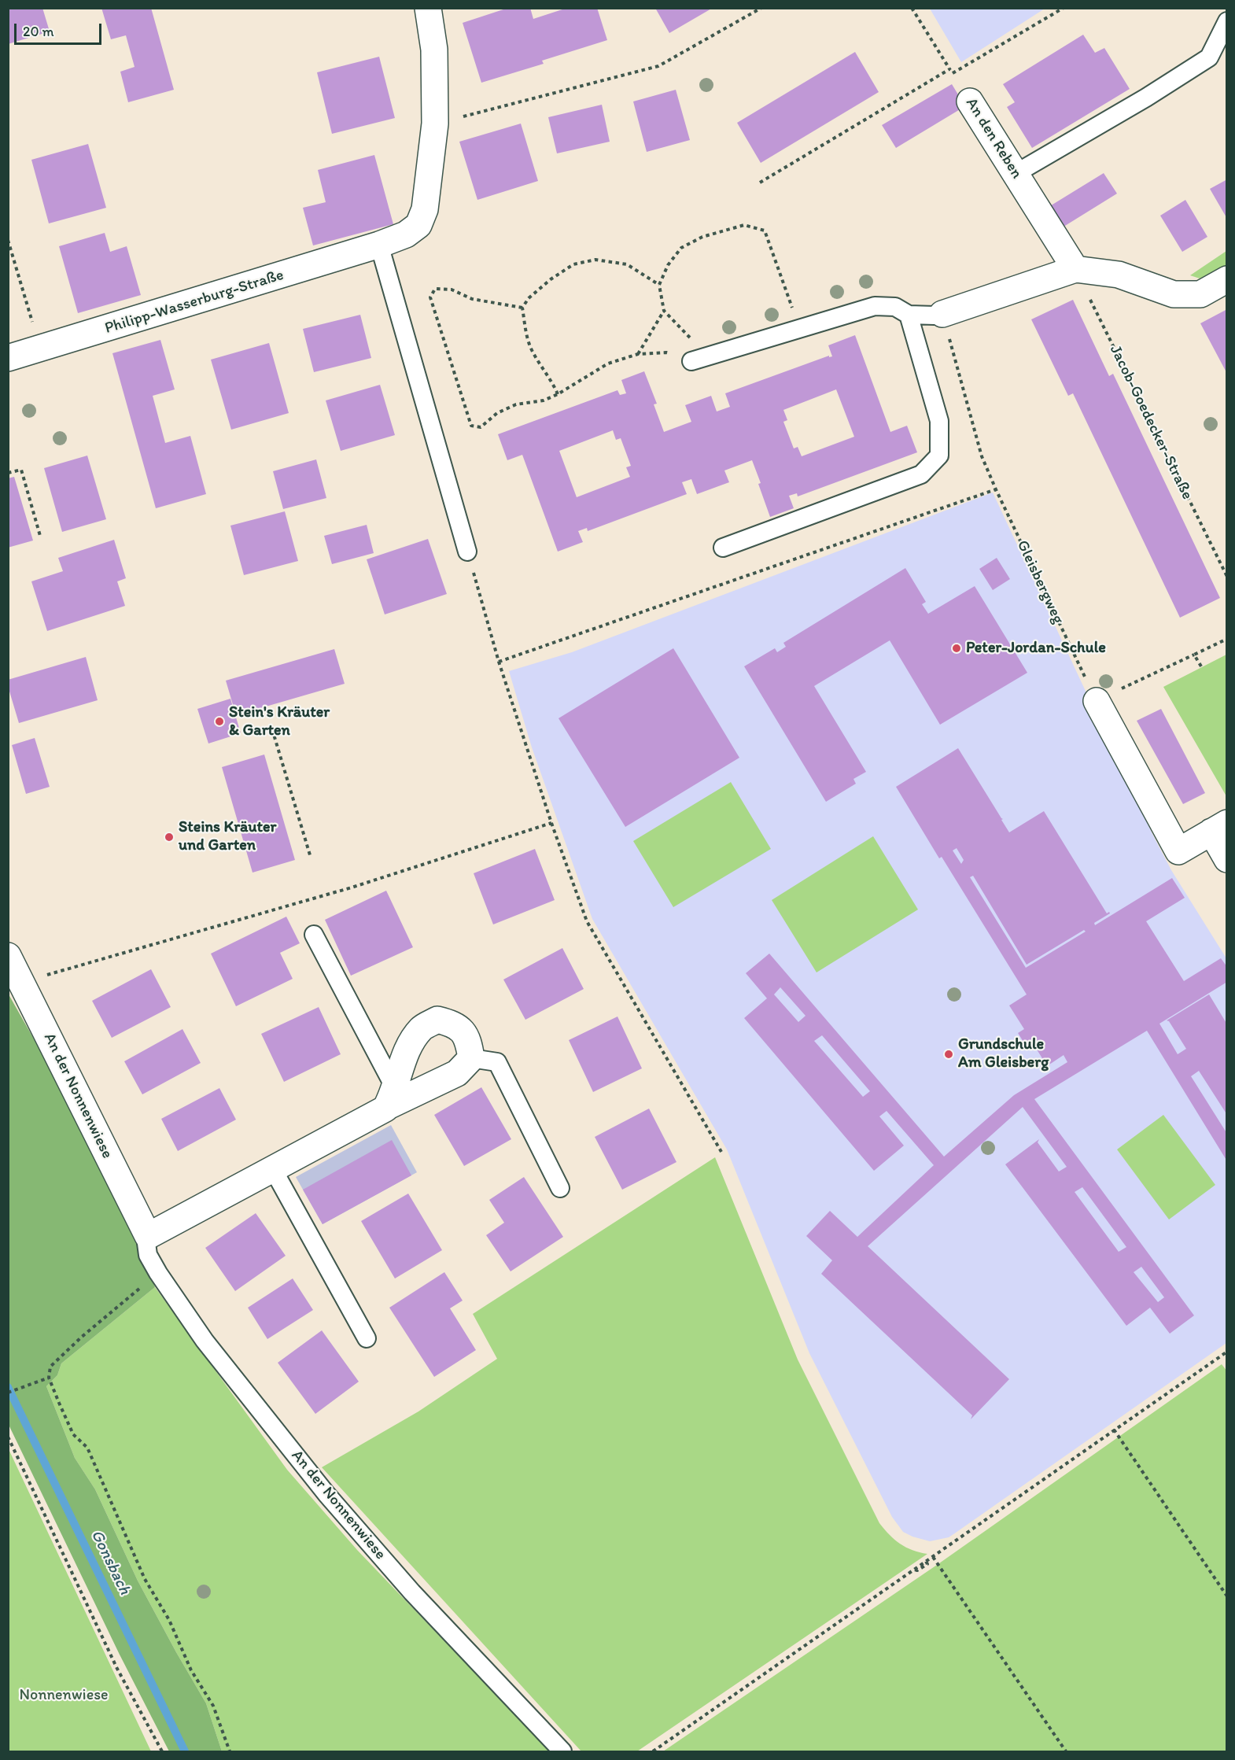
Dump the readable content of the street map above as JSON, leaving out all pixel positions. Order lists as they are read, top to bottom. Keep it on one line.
{"streets":{"street":["An den Reben","Philipp-Wasserburg-Straße","An der Nonnenwiese"],"path":["Jacob-Goedecker-Straße","Gleisbergweg"]},"crossings":[["An den Reben","Jacob-Goedecker-Straße"]],"water":["Gonsbach"],"parks":["Nonnenwiese"],"places":["Peter-Jordan-Schule","Stein's Kräuter & Garten","Steins Kräuter und Garten","Grundschule Am Gleisberg"],"scale_bar":"20 m"}
